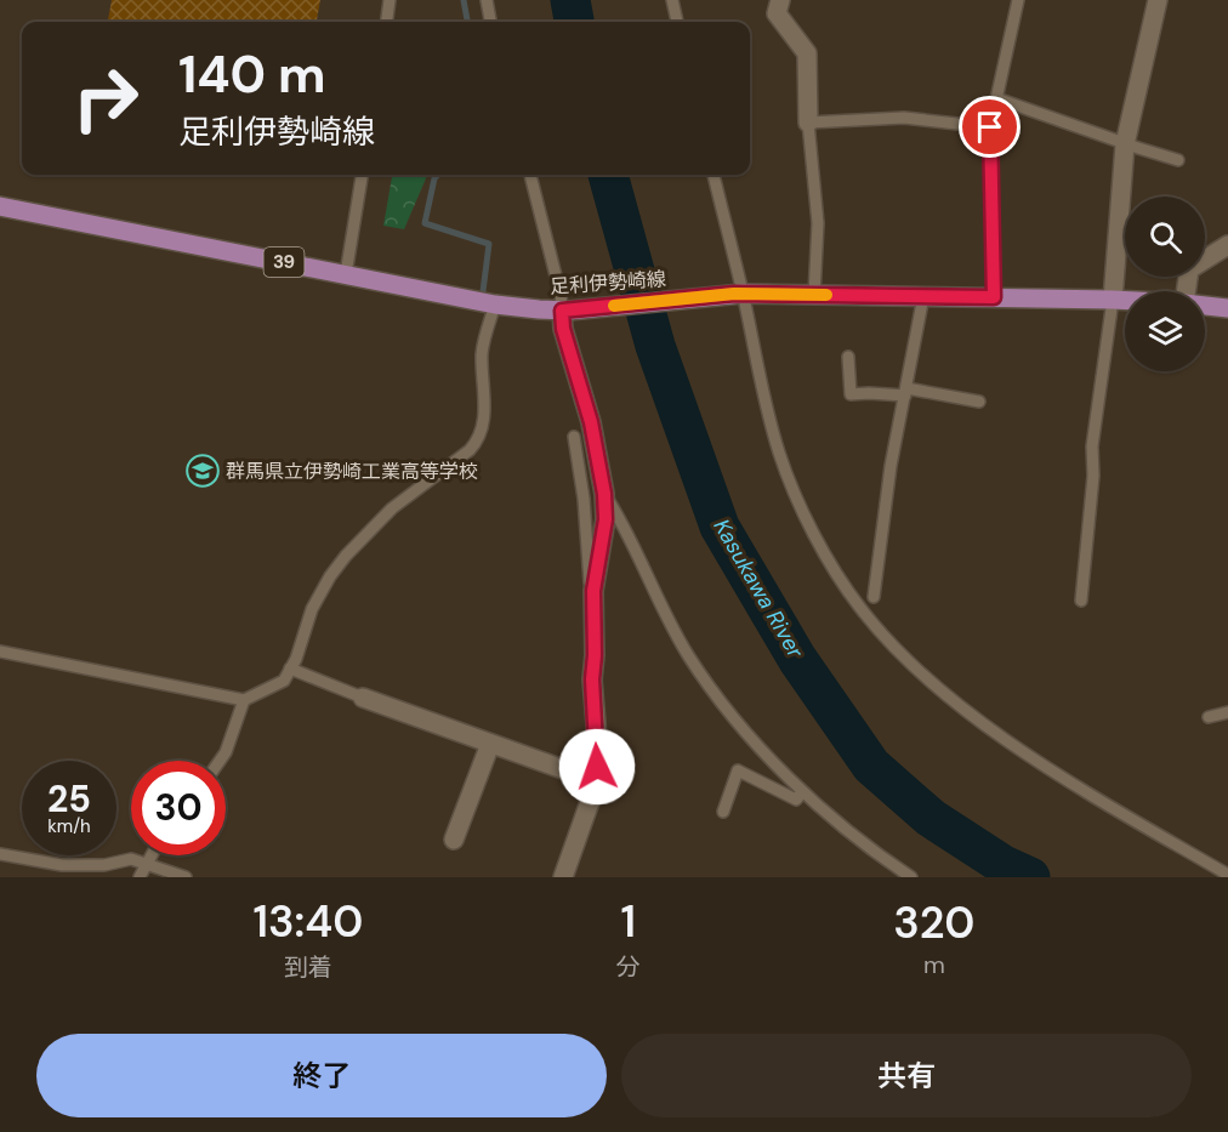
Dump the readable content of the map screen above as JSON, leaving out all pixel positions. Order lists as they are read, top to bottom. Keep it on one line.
{"streets":{"main road":["39","足利伊勢崎線"]},"water":["Kasukawa River"],"places":{"school or university":["群馬県立伊勢崎工業高等学校"]},"page":{"turn":["140 m","足利伊勢崎線"],"speed":"25 km/h","limit":"30","eta":["13:40","到着","1","分","320","m"],"buttons":["終了","共有"]}}
